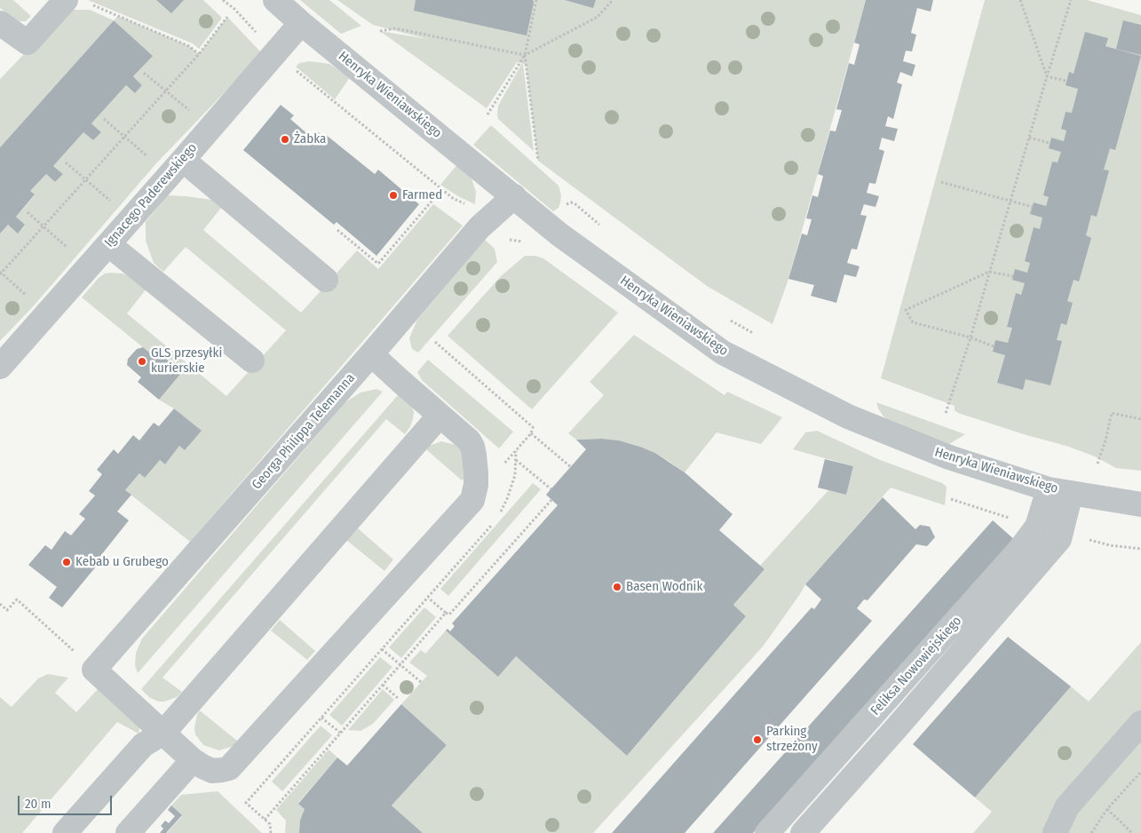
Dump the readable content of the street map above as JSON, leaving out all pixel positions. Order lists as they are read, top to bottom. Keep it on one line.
{"streets":{"street":["Henryka Wieniawskiego","Ignacego Paderewskiego","Georga Philippa Telemanna","Feliksa Nowowiejskiego"]},"crossings":[["Henryka Wieniawskiego","Ignacego Paderewskiego"],["Henryka Wieniawskiego","Georga Philippa Telemanna"],["Henryka Wieniawskiego","Feliksa Nowowiejskiego"]],"places":["Żabka","Farmed","GLS przesyłki kurierskie","Kebab u Grubego","Basen Wodnik","Parking strzeżony"],"scale_bar":"20 m"}
